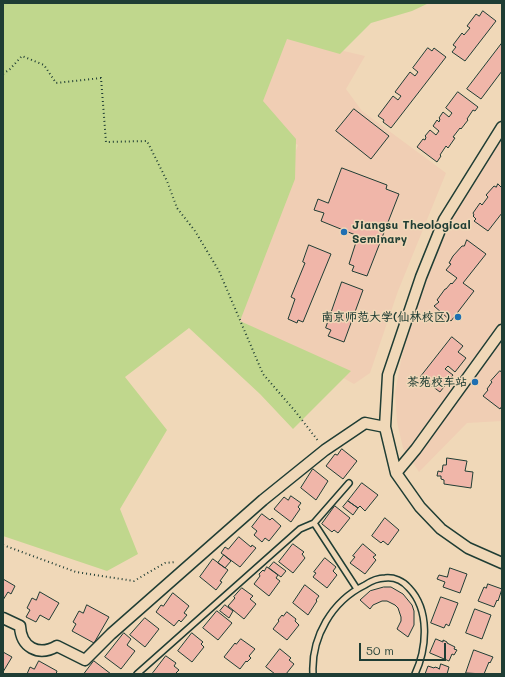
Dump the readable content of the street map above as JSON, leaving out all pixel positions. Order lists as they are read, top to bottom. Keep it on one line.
{"places":["Jiangsu Theological Seminary","南京师范大学(仙林校区)","茶苑校车站"],"scale_bar":"50 m"}
